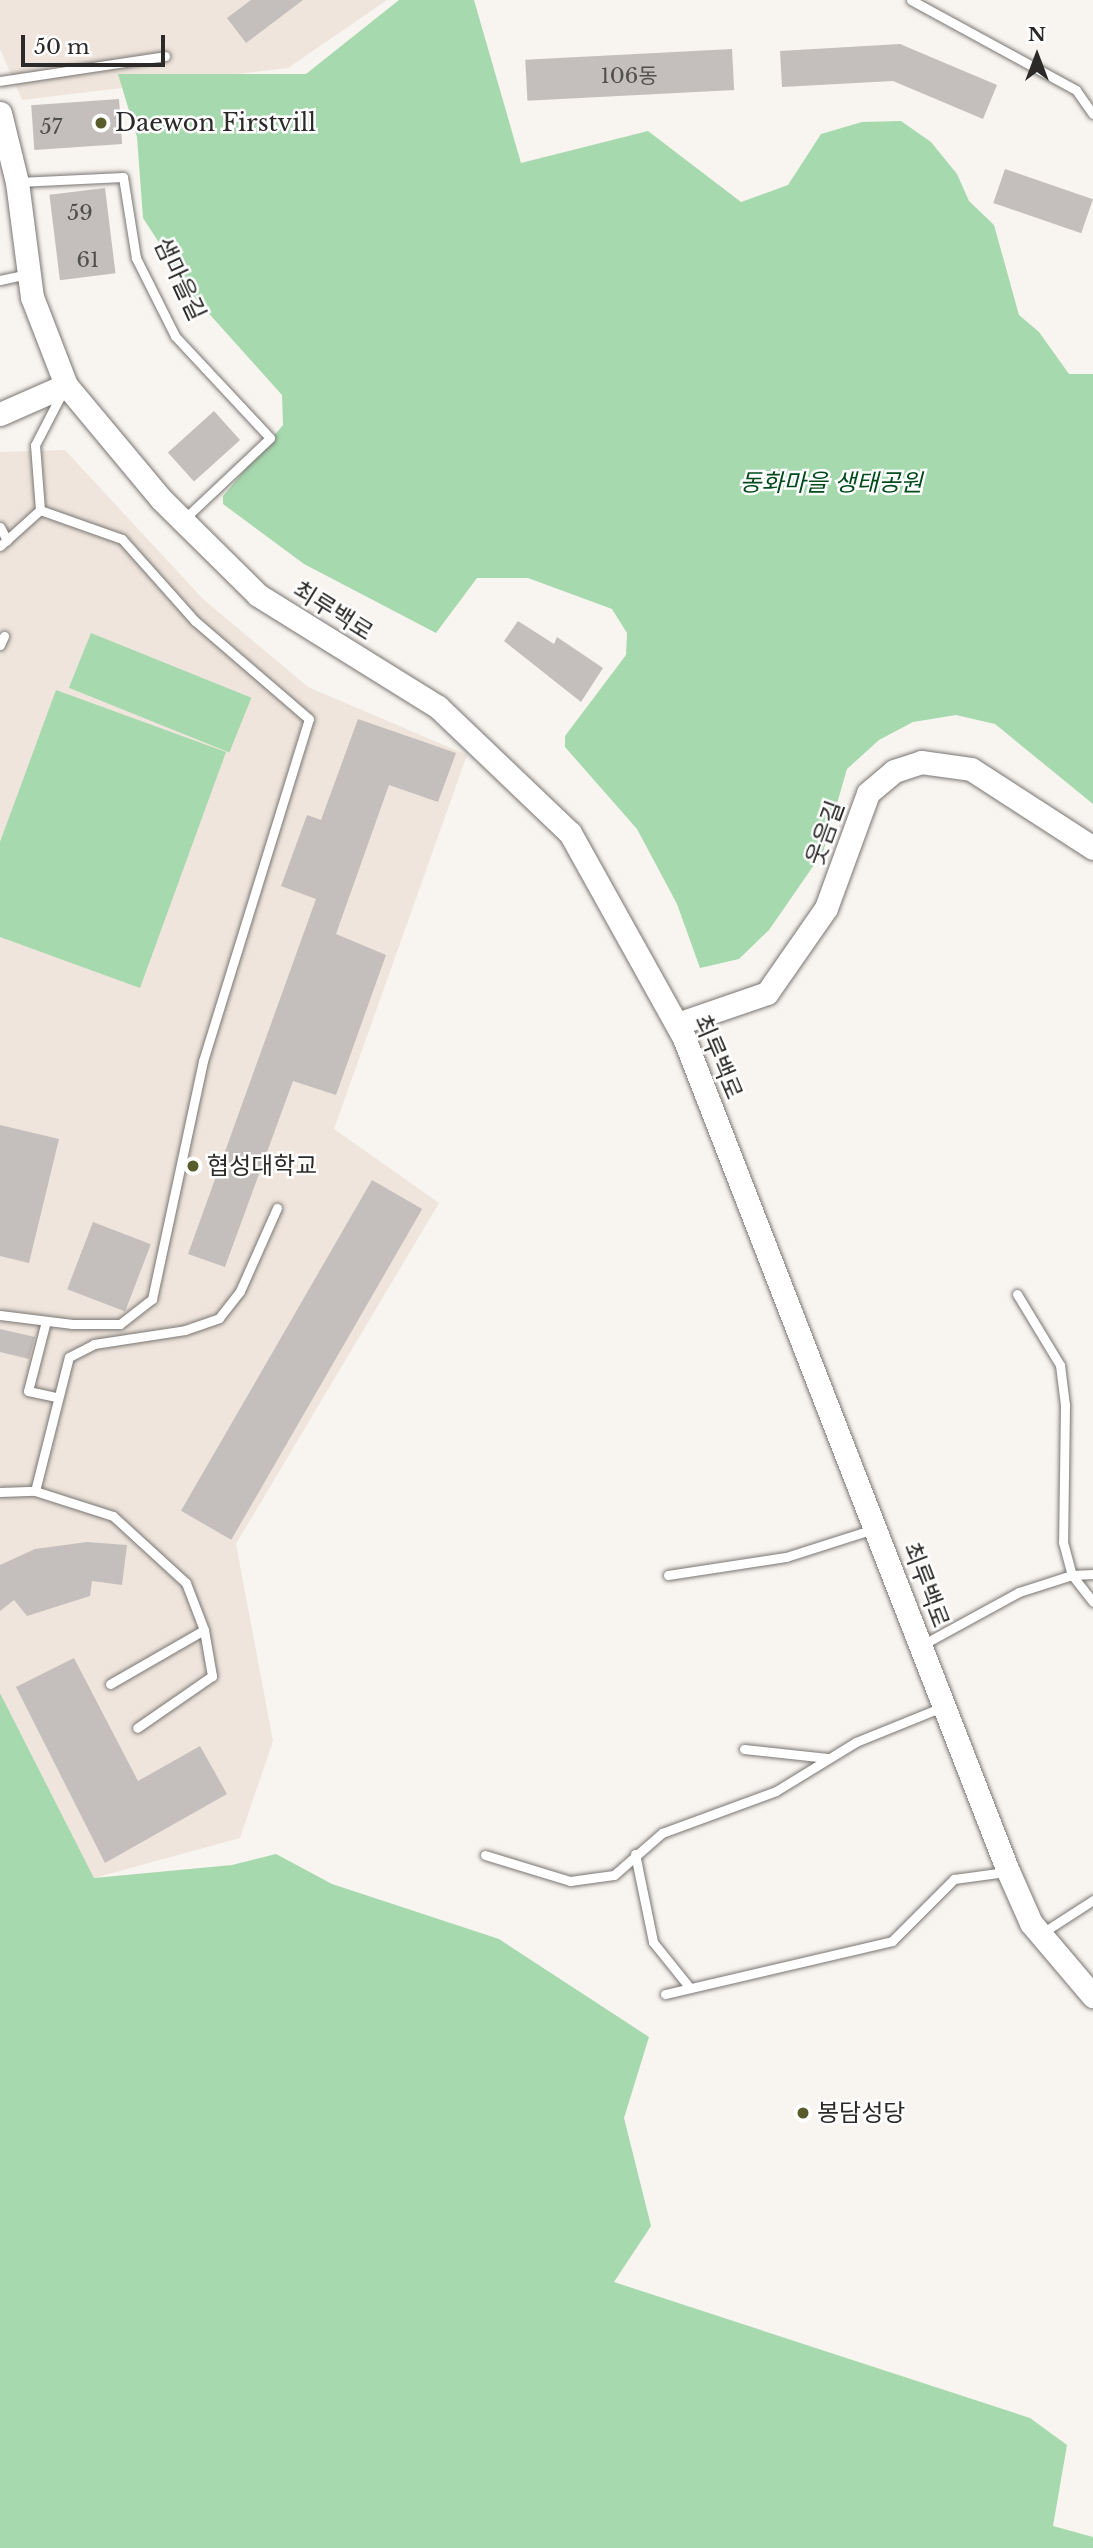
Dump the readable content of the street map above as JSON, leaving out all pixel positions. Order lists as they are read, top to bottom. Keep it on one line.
{"streets":{"street":["최루백로","웃음길"],"lane":["샘마을길"]},"crossings":[["샘마을길","최루백로"],["최루백로","웃음길"]],"parks":["동화마을 생태공원"],"places":["Daewon Firstvill","협성대학교","봉담성당"],"house_numbers":["106동","57","59","61"],"scale_bar":"50 m","north":"top"}
